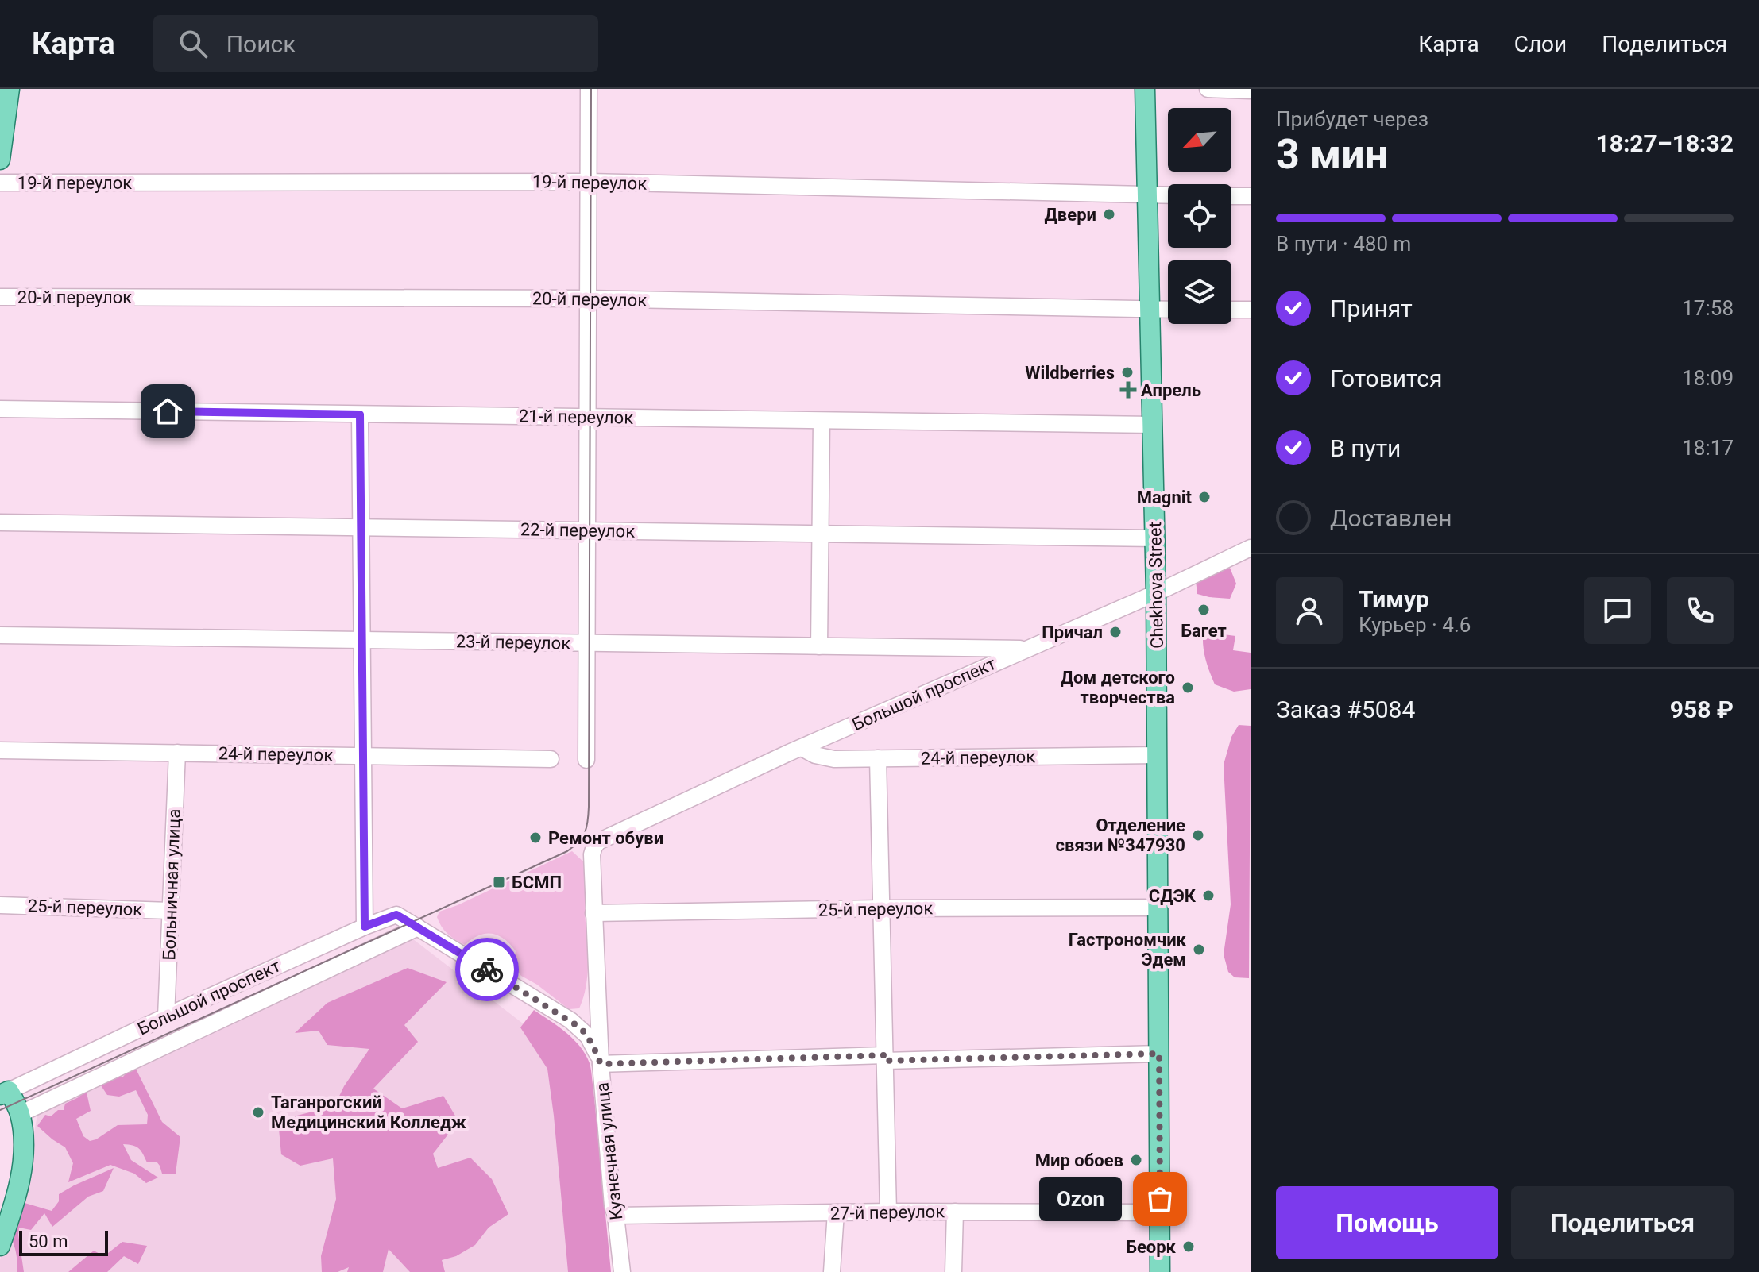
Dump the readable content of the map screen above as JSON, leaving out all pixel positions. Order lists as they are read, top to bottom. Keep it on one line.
{"streets":{"main road":["Chekhova Street"],"street":["19-й переулок","20-й переулок","21-й переулок","22-й переулок","23-й переулок","Большой проспект","24-й переулок","Больничная улица","25-й переулок","Кузнечная улица","27-й переулок"]},"crossings":[["19-й переулок","Chekhova Street"],["20-й переулок","Chekhova Street"],["21-й переулок","Chekhova Street"],["22-й переулок","Chekhova Street"],["Chekhova Street","Большой проспект"],["Chekhova Street","24-й переулок"],["Chekhova Street","25-й переулок"],["Chekhova Street","27-й переулок"],["23-й переулок","Большой проспект"],["Большой проспект","24-й переулок"],["Большой проспект","Больничная улица"],["Большой проспект","Кузнечная улица"],["24-й переулок","Больничная улица"],["Больничная улица","25-й переулок"],["25-й переулок","Кузнечная улица"],["Кузнечная улица","27-й переулок"]],"places":{"other":["Двери","Wildberries","Magnit","Багет","Причал","Дом детского творчества","Отделение связи №347930","Ремонт обуви","СДЭК","Гастрономчик Эдем","Таганрогский Медицинский Колледж","Мир обоев","Ozon","Беорк"],"health":["Апрель"],"transit":["БСМП"]},"scale_bar":"50 m","north":"bottom left","page":{"header":"Карта","search":"Поиск","nav":["Карта","Слои","Поделиться"],"heading":["3 мин","Прибудет через","18:27–18:32"],"panel":["Тимур","Курьер · 4.6","Заказ #5084","958 ₽"],"bar":"В пути · 480 m","list":[["Принят","17:58"],["Готовится","18:09"],["В пути","18:17"],"Доставлен"],"buttons":["Помощь","Поделиться"],"bubble":"Ozon","scale":"50 m"}}
